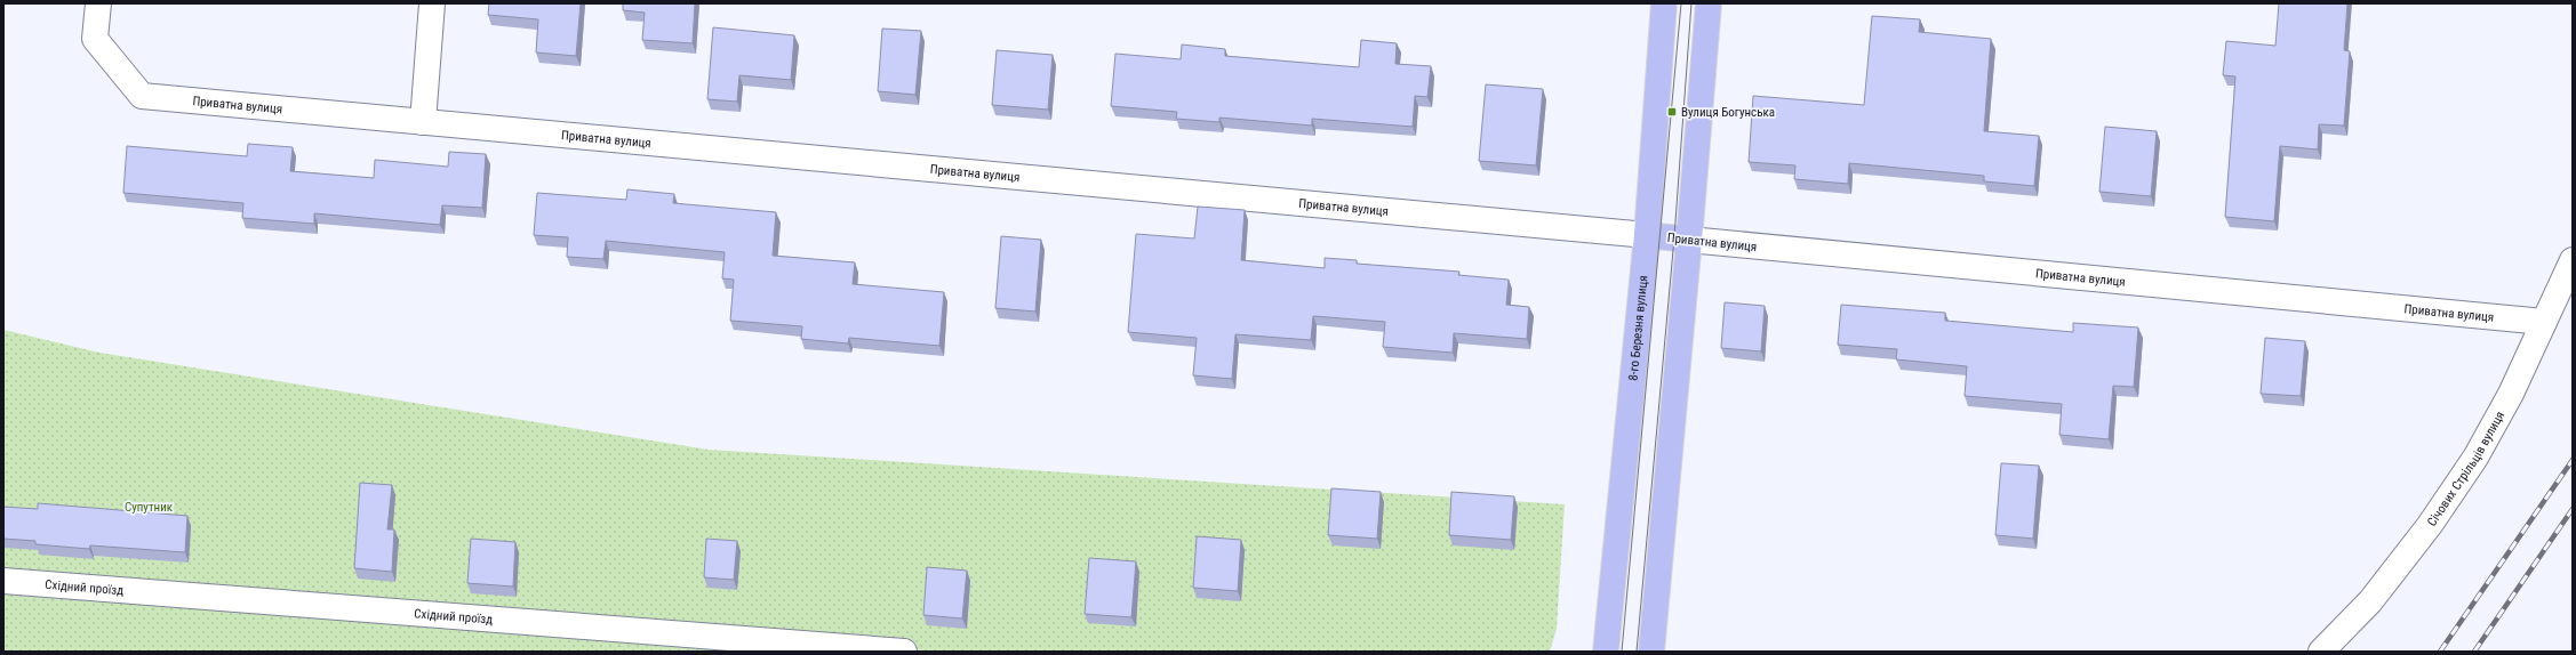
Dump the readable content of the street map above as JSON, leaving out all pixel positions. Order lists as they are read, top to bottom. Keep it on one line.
{"streets":{"main road":["Приватна вулиця","8-го Березня вулиця"],"street":["Січових Стрільців вулиця","Східний проїзд"]},"crossings":[["Приватна вулиця","8-го Березня вулиця"],["Приватна вулиця","Січових Стрільців вулиця"]],"parks":["Супутник"],"places":{"transit":["Вулиця Богунська"]}}
